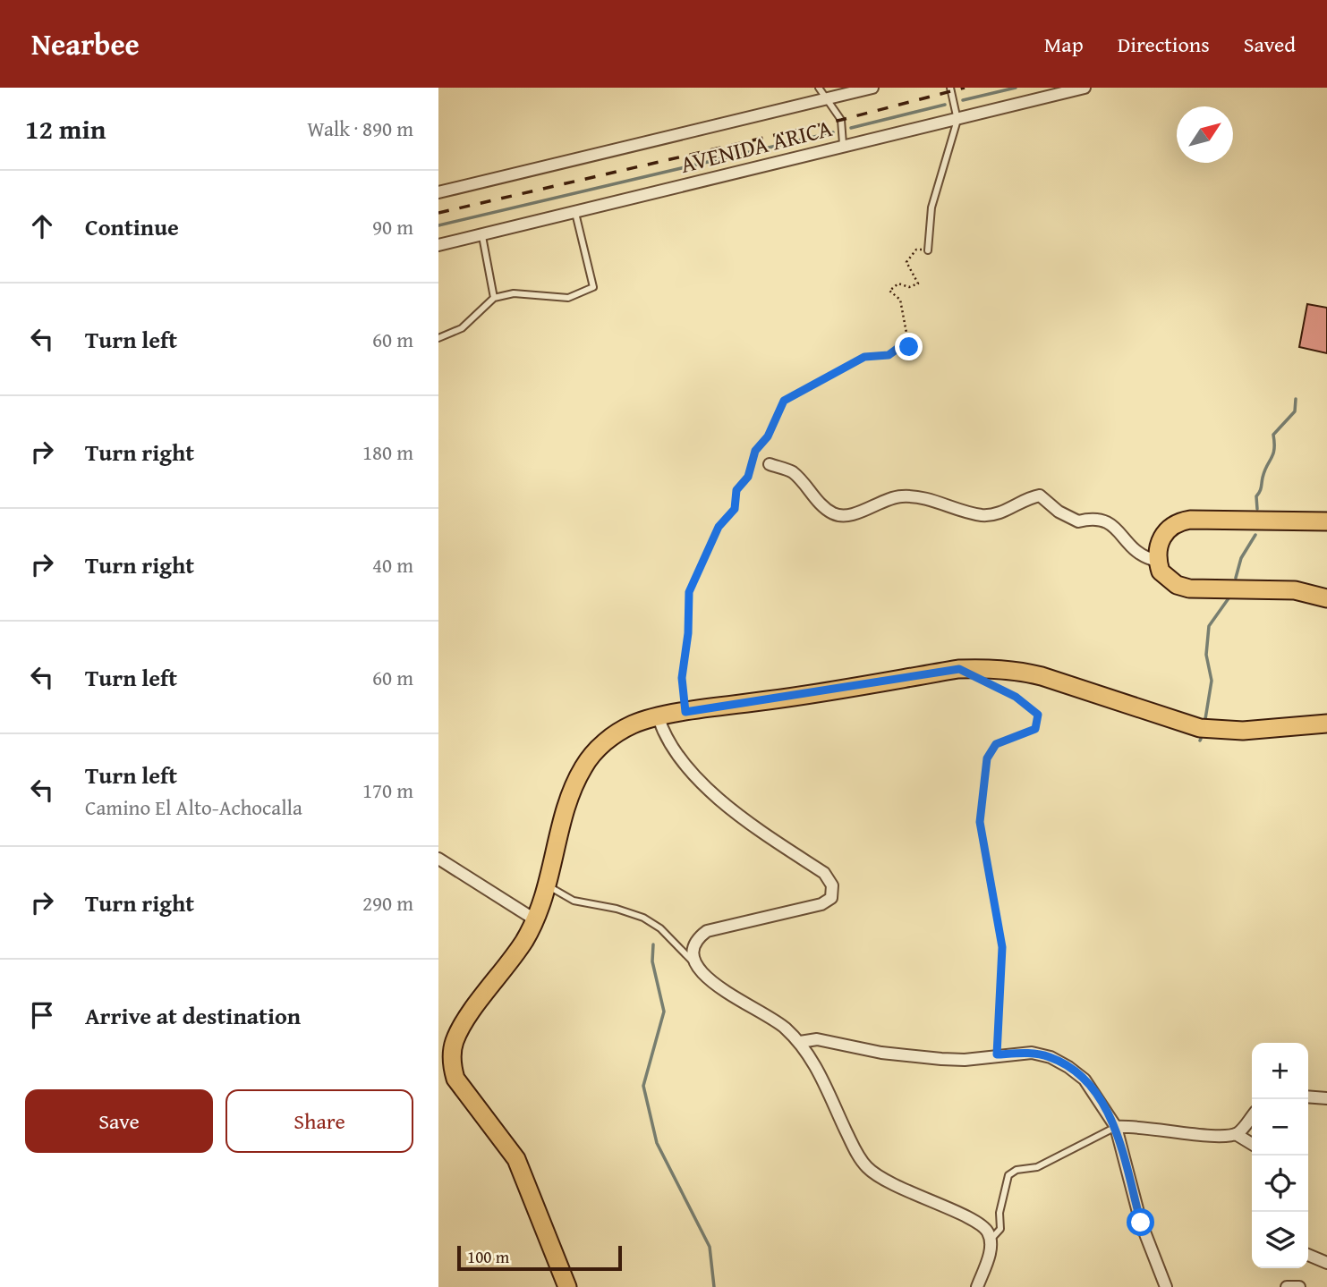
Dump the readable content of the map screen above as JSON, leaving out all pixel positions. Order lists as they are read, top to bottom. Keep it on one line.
{"streets":{"street":["AVENIDA ARICA"]},"scale_bar":"100 m","north":"top right","page":{"header":"Nearbee","nav":["Map","Directions","Saved"],"heading":["12 min","Walk · 890 m"],"list":[["Continue","90 m"],["Turn left","60 m"],["Turn right","180 m"],["Turn right","40 m"],["Turn left","60 m"],["Turn left","Camino El Alto-Achocalla","170 m"],["Turn right","290 m"],"Arrive at destination"],"map_buttons":["+","−"],"buttons":["Save","Share"],"scale":"100 m"}}
